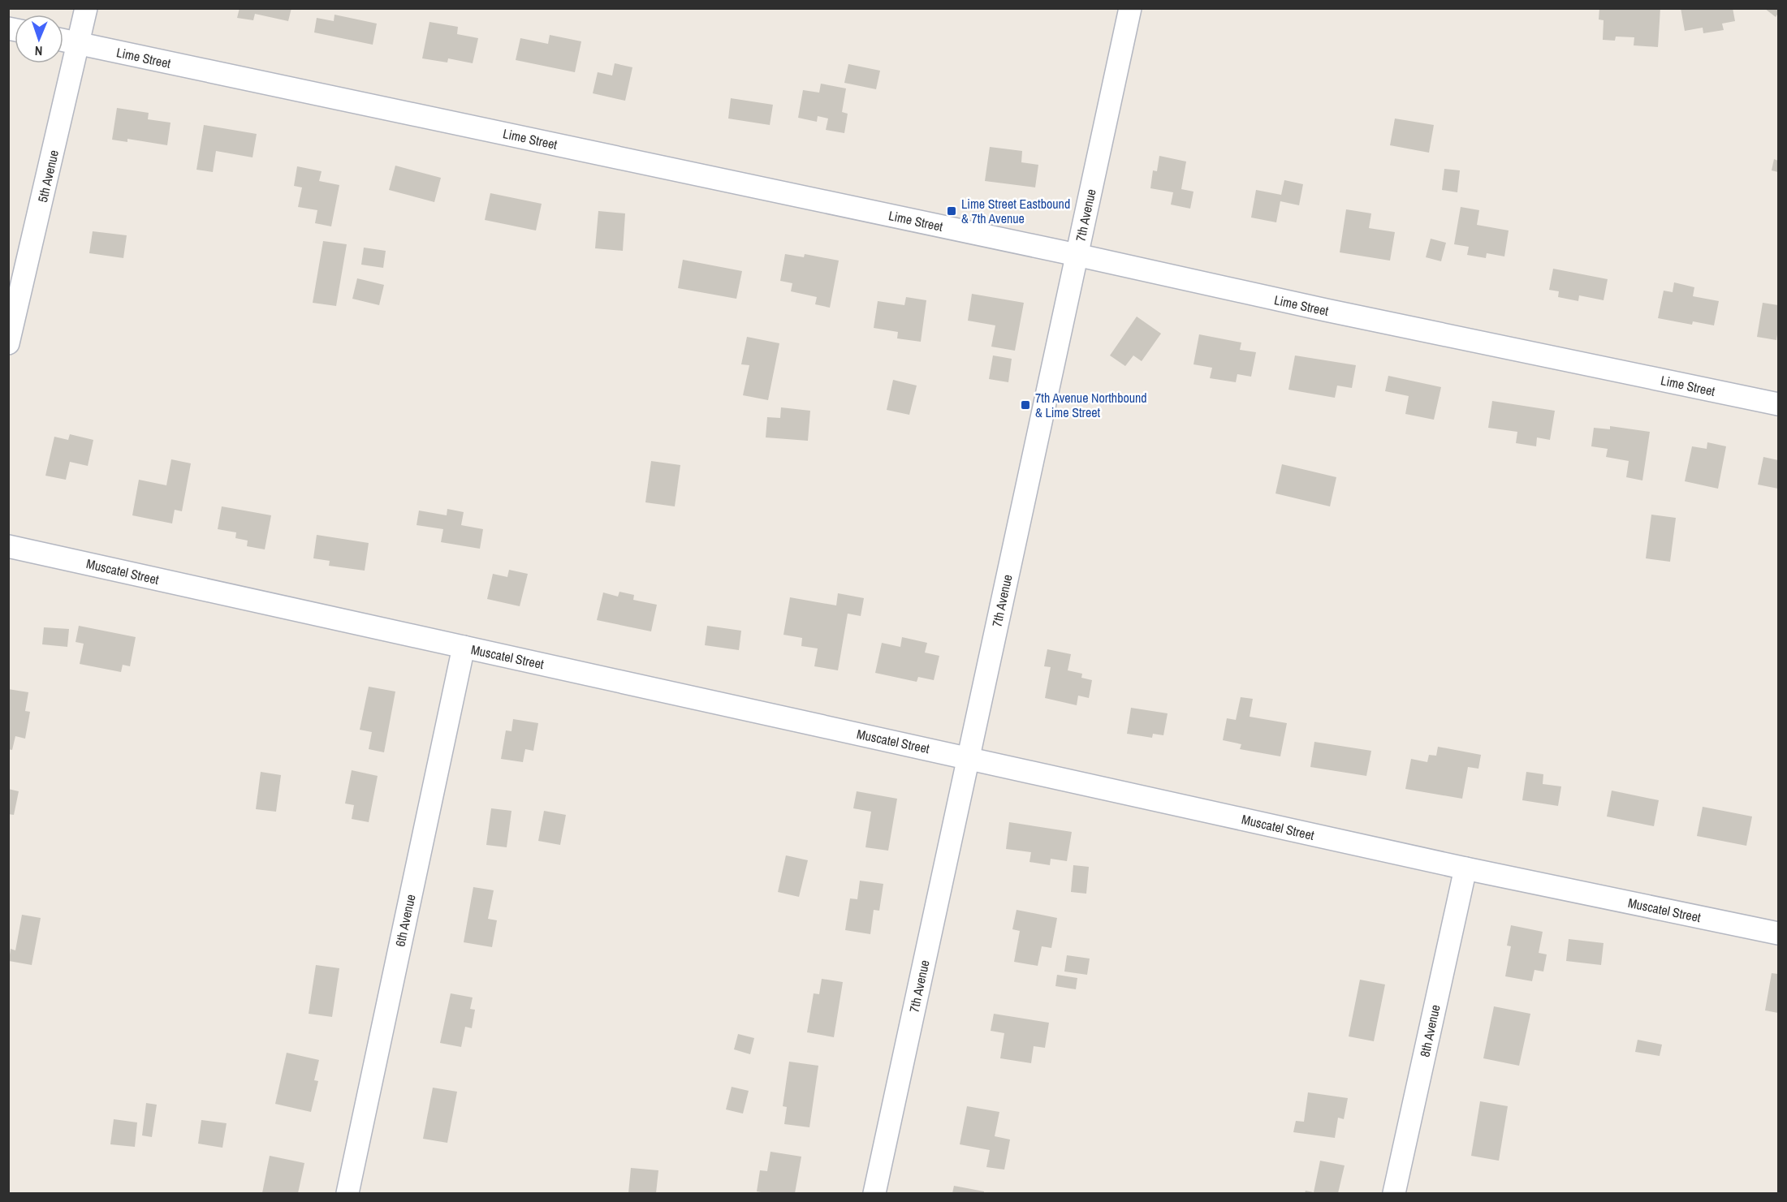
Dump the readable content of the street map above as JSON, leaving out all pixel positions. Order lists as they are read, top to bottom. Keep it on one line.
{"streets":{"street":["Lime Street","5th Avenue","7th Avenue","Muscatel Street","6th Avenue","8th Avenue"]},"crossings":[["Lime Street","5th Avenue"],["Lime Street","7th Avenue"],["7th Avenue","Muscatel Street"],["Muscatel Street","6th Avenue"],["Muscatel Street","8th Avenue"]],"places":{"transit":["Lime Street Eastbound & 7th Avenue","7th Avenue Northbound & Lime Street"]},"north":"bottom"}
